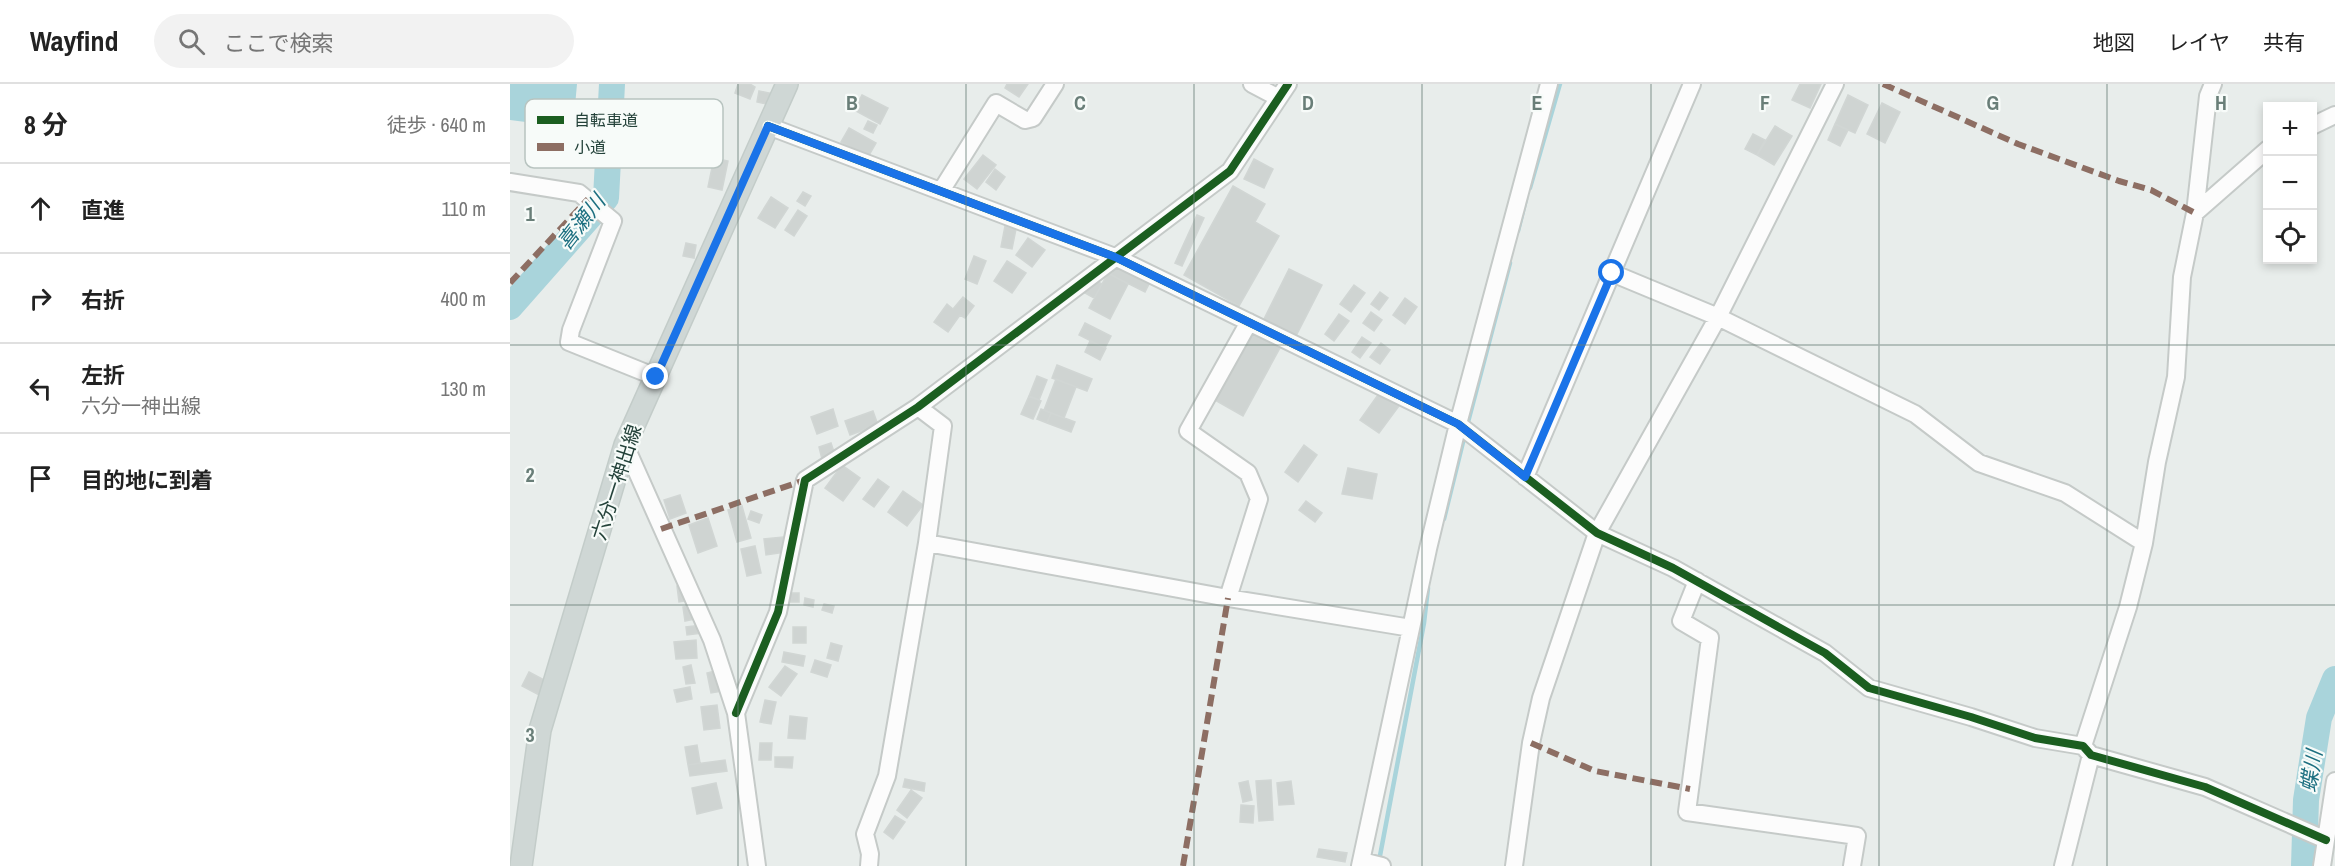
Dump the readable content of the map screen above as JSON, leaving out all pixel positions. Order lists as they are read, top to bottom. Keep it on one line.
{"streets":{"main road":["六分一神出線"]},"water":["喜瀬川","蝶川"],"legend":["自転車道","小道"],"page":{"header":"Wayfind","search":"ここで検索","nav":["地図","レイヤ","共有"],"heading":["8 分","徒歩 · 640 m"],"map_buttons":["+","−"],"list":[["直進","110 m"],["右折","400 m"],["左折","六分一神出線","130 m"],"目的地に到着"]},"grid":{"columns":["B","C","D","E","F","G","H"],"rows":["1","2","3"]}}
